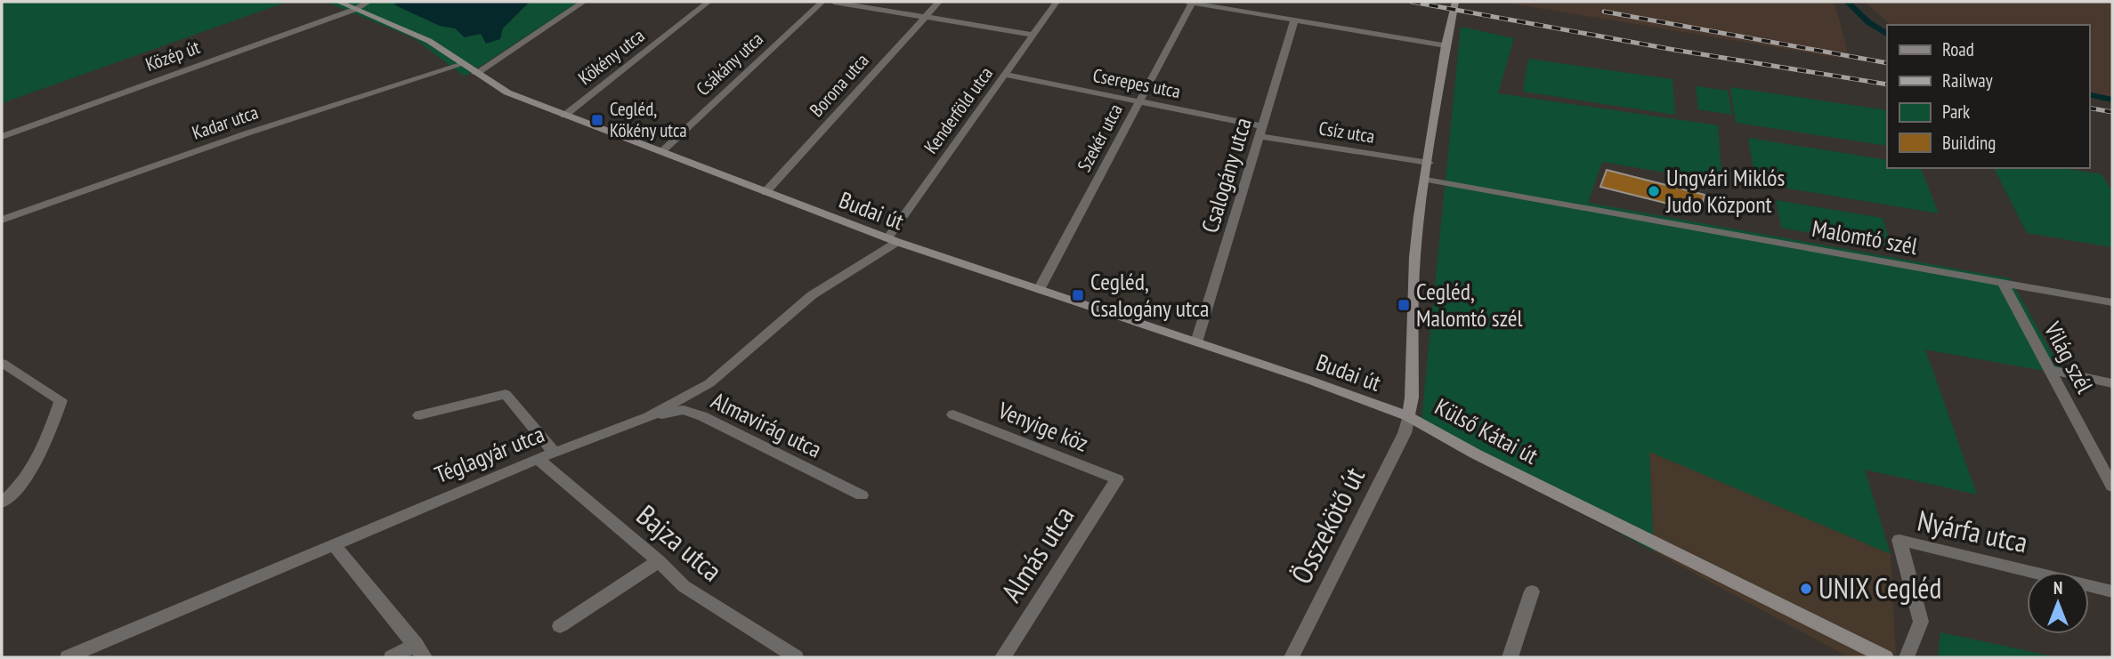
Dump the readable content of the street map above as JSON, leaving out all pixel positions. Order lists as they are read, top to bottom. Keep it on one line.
{"streets":{"street":["Közép út","Kökény utca","Csákány utca","Cserepes utca","Borona utca","Kenderföld utca","Kadar utca","Csíz utca","Szekér utca","Csalogány utca","Budai út","Malomtó szél","Világ szél","Almavirág utca","Venyige köz","Külső Kátai út","Téglagyár utca","Összekötő út","Nyárfa utca","Bajza utca","Almás utca"]},"crossings":[["Közép út","Budai út"],["Kökény utca","Budai út"],["Csákány utca","Budai út"],["Cserepes utca","Kenderföld utca"],["Cserepes utca","Csíz utca"],["Cserepes utca","Szekér utca"],["Cserepes utca","Csalogány utca"],["Borona utca","Budai út"],["Kenderföld utca","Budai út"],["Kenderföld utca","Téglagyár utca"],["Kadar utca","Budai út"],["Csíz utca","Csalogány utca"],["Csíz utca","Külső Kátai út"],["Szekér utca","Budai út"],["Csalogány utca","Budai út"],["Budai út","Külső Kátai út"],["Budai út","Téglagyár utca"],["Budai út","Összekötő út"],["Malomtó szél","Világ szél"],["Malomtó szél","Külső Kátai út"],["Almavirág utca","Téglagyár utca"],["Venyige köz","Almás utca"],["Külső Kátai út","Összekötő út"],["Téglagyár utca","Bajza utca"]],"places":{"transit":["Cegléd, Kökény utca","Cegléd, Csalogány utca","Cegléd, Malomtó szél"],"other":["Ungvári Miklós Judo Központ","UNIX Cegléd"]},"legend":["Road","Railway","Park","Building"],"north":"top"}
